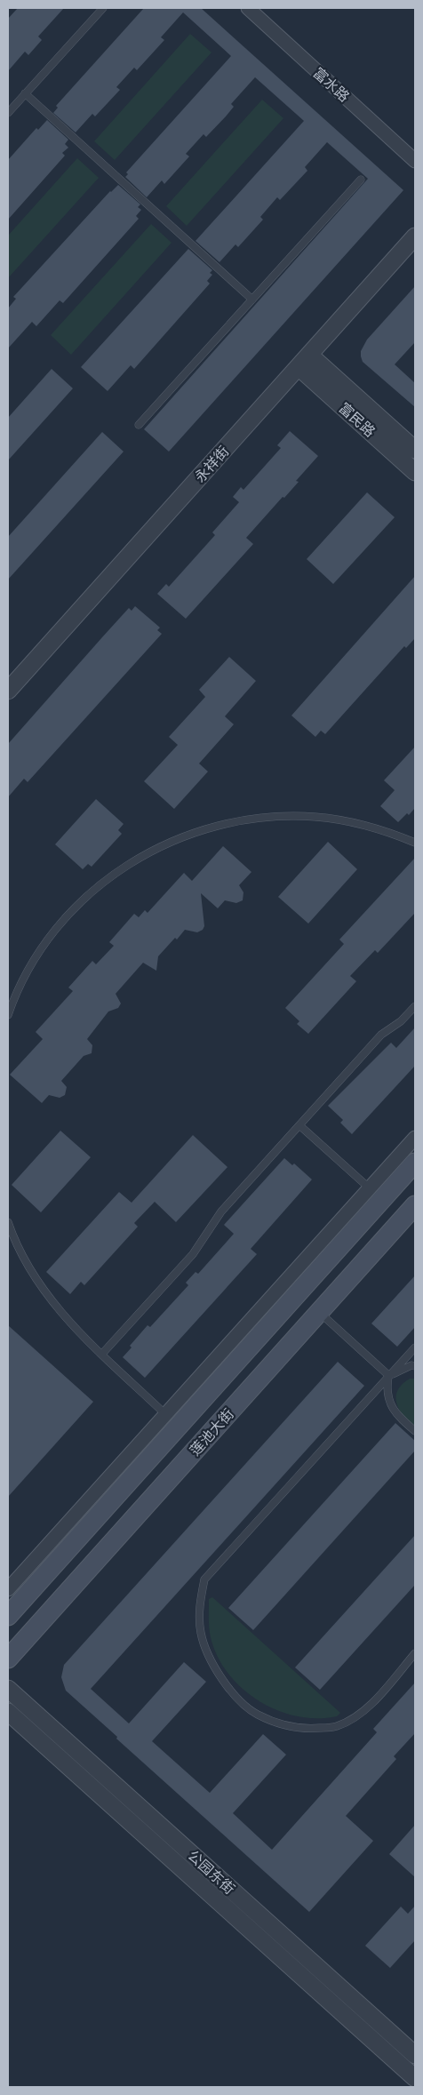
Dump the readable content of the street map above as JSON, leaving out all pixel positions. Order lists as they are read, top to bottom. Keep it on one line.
{"streets":{"main road":["莲池大街"],"street":["富水路","富民路","永祥街","公园东街"]},"crossings":[["富民路","永祥街"]]}
